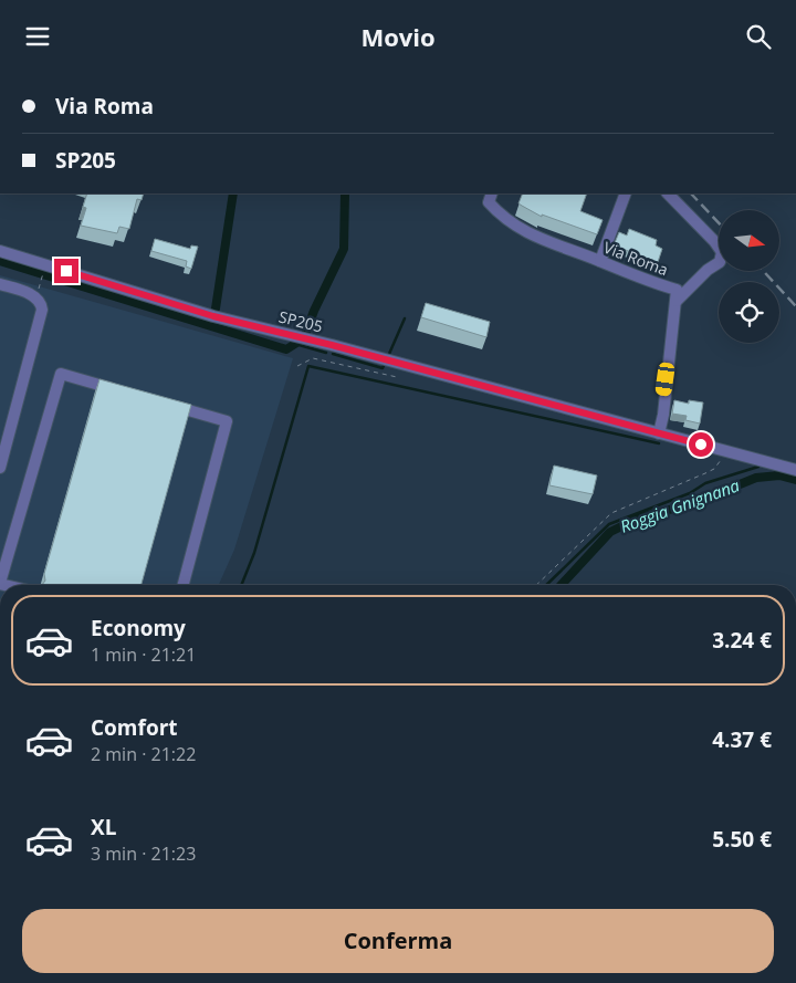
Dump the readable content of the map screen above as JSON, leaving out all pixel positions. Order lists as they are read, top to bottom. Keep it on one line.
{"streets":{"street":["Via Roma","SP205"]},"water":["Roggia Gnignana"],"north":"right","page":{"header":"Movio","banner":["Via Roma","SP205"],"list":[{"name":"Economy","note":"1 min · 21:21","value":"3.24 €"},{"name":"Comfort","note":"2 min · 21:22","value":"4.37 €"},{"name":"XL","note":"3 min · 21:23","value":"5.50 €"}],"buttons":"Conferma"}}
